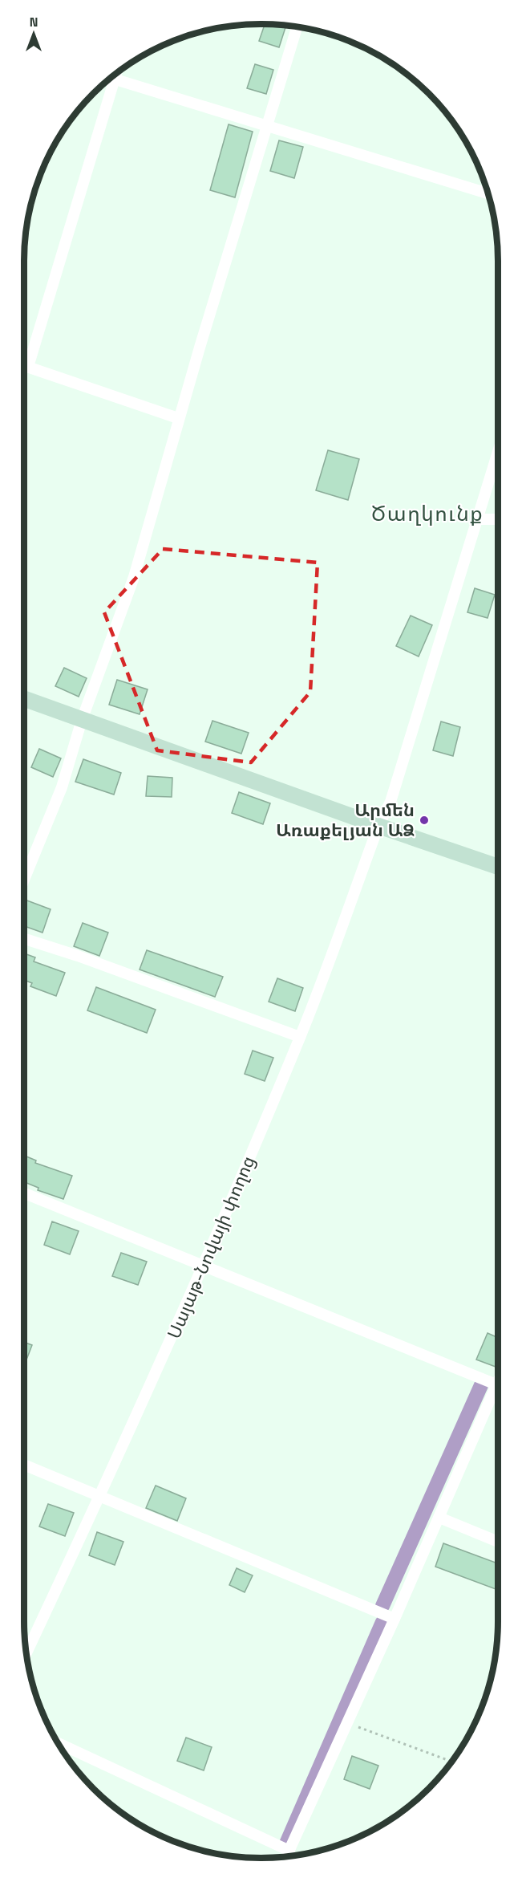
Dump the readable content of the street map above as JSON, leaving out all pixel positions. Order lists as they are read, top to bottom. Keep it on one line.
{"streets":{"street":["Սայաթ-Նովայի փողոց"]},"districts":["Ծաղկունք"],"places":["Արմեն Առաքելյան ԱՁ"],"north":"top"}
